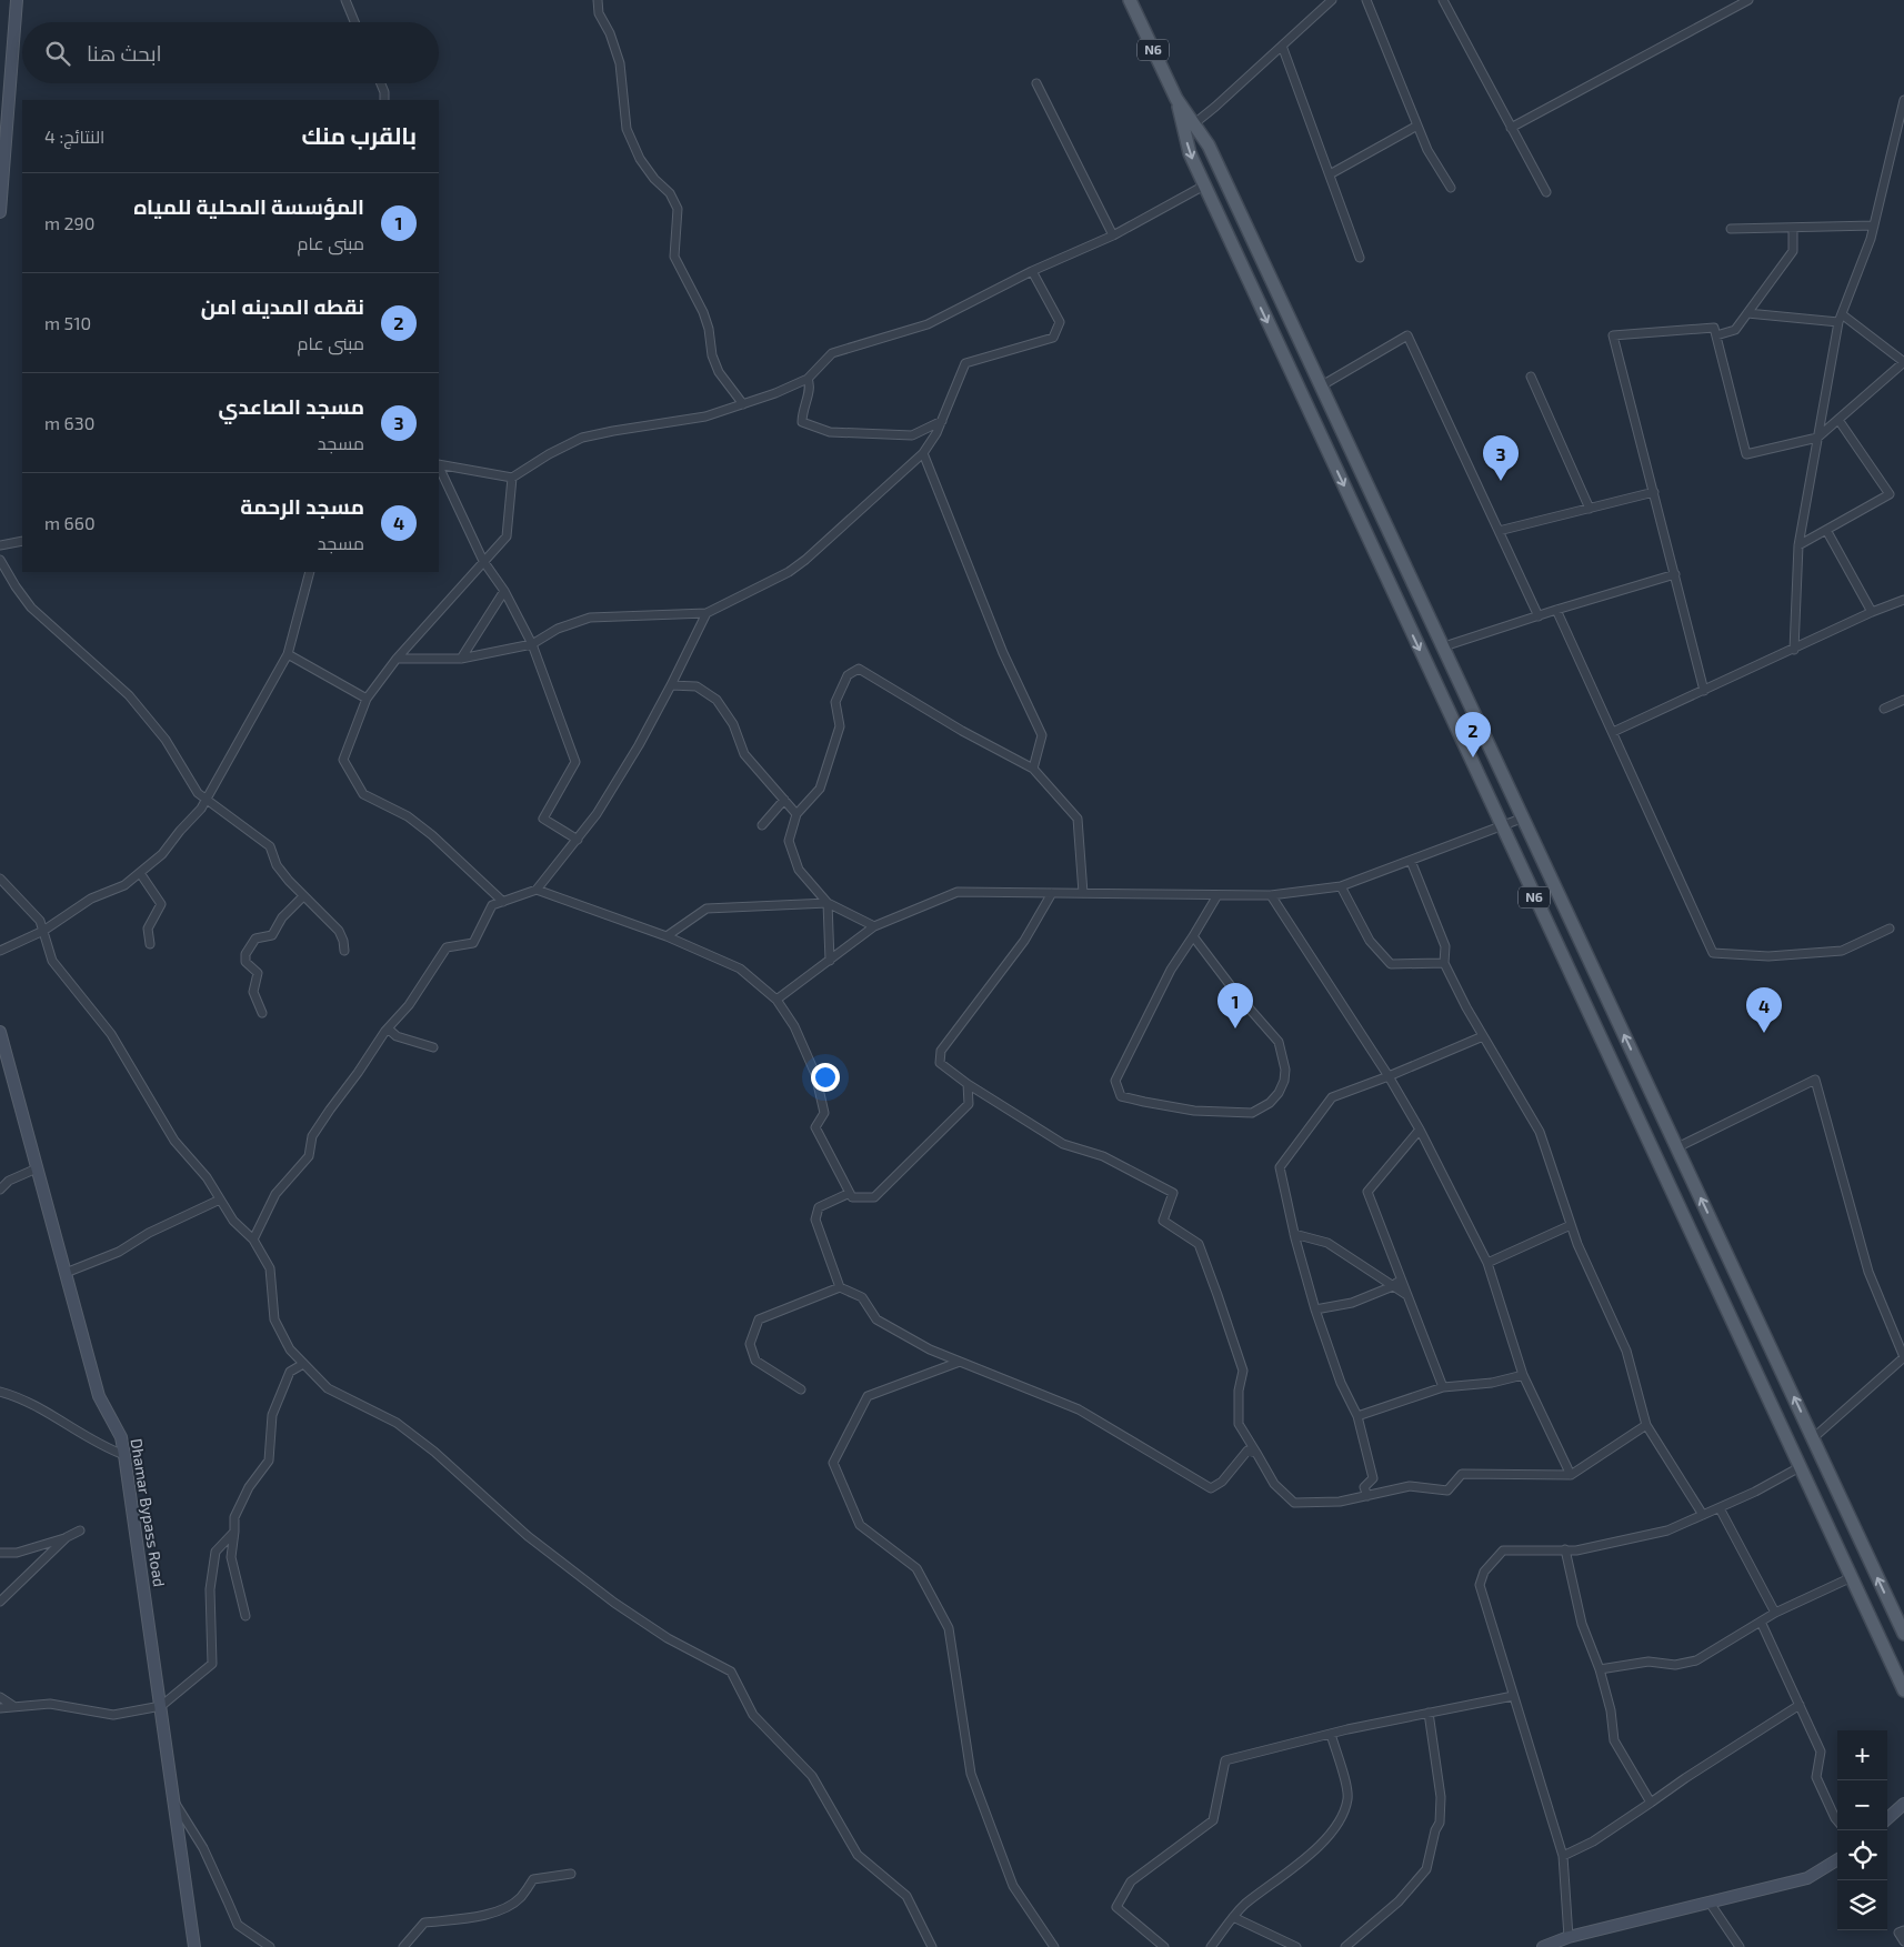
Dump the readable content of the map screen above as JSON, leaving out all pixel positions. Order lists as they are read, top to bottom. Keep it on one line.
{"streets":{"main road":["N6","Dhamar Bypass Road"]},"page":{"search":"ابحث هنا","heading":["بالقرب منك","النتائج: 4"],"list":[{"mark":"1","name":"المؤسسة المحلية للمياه","note":"مبنى عام","value":"290 m"},{"mark":"2","name":"نقطه المدينه امن","note":"مبنى عام","value":"510 m"},{"mark":"3","name":"مسجد الصاعدي","note":"مسجد","value":"630 m"},{"mark":"4","name":"مسجد الرحمة","note":"مسجد","value":"660 m"}],"pins":["3","2","1","4"],"map_buttons":["+","−"]}}
